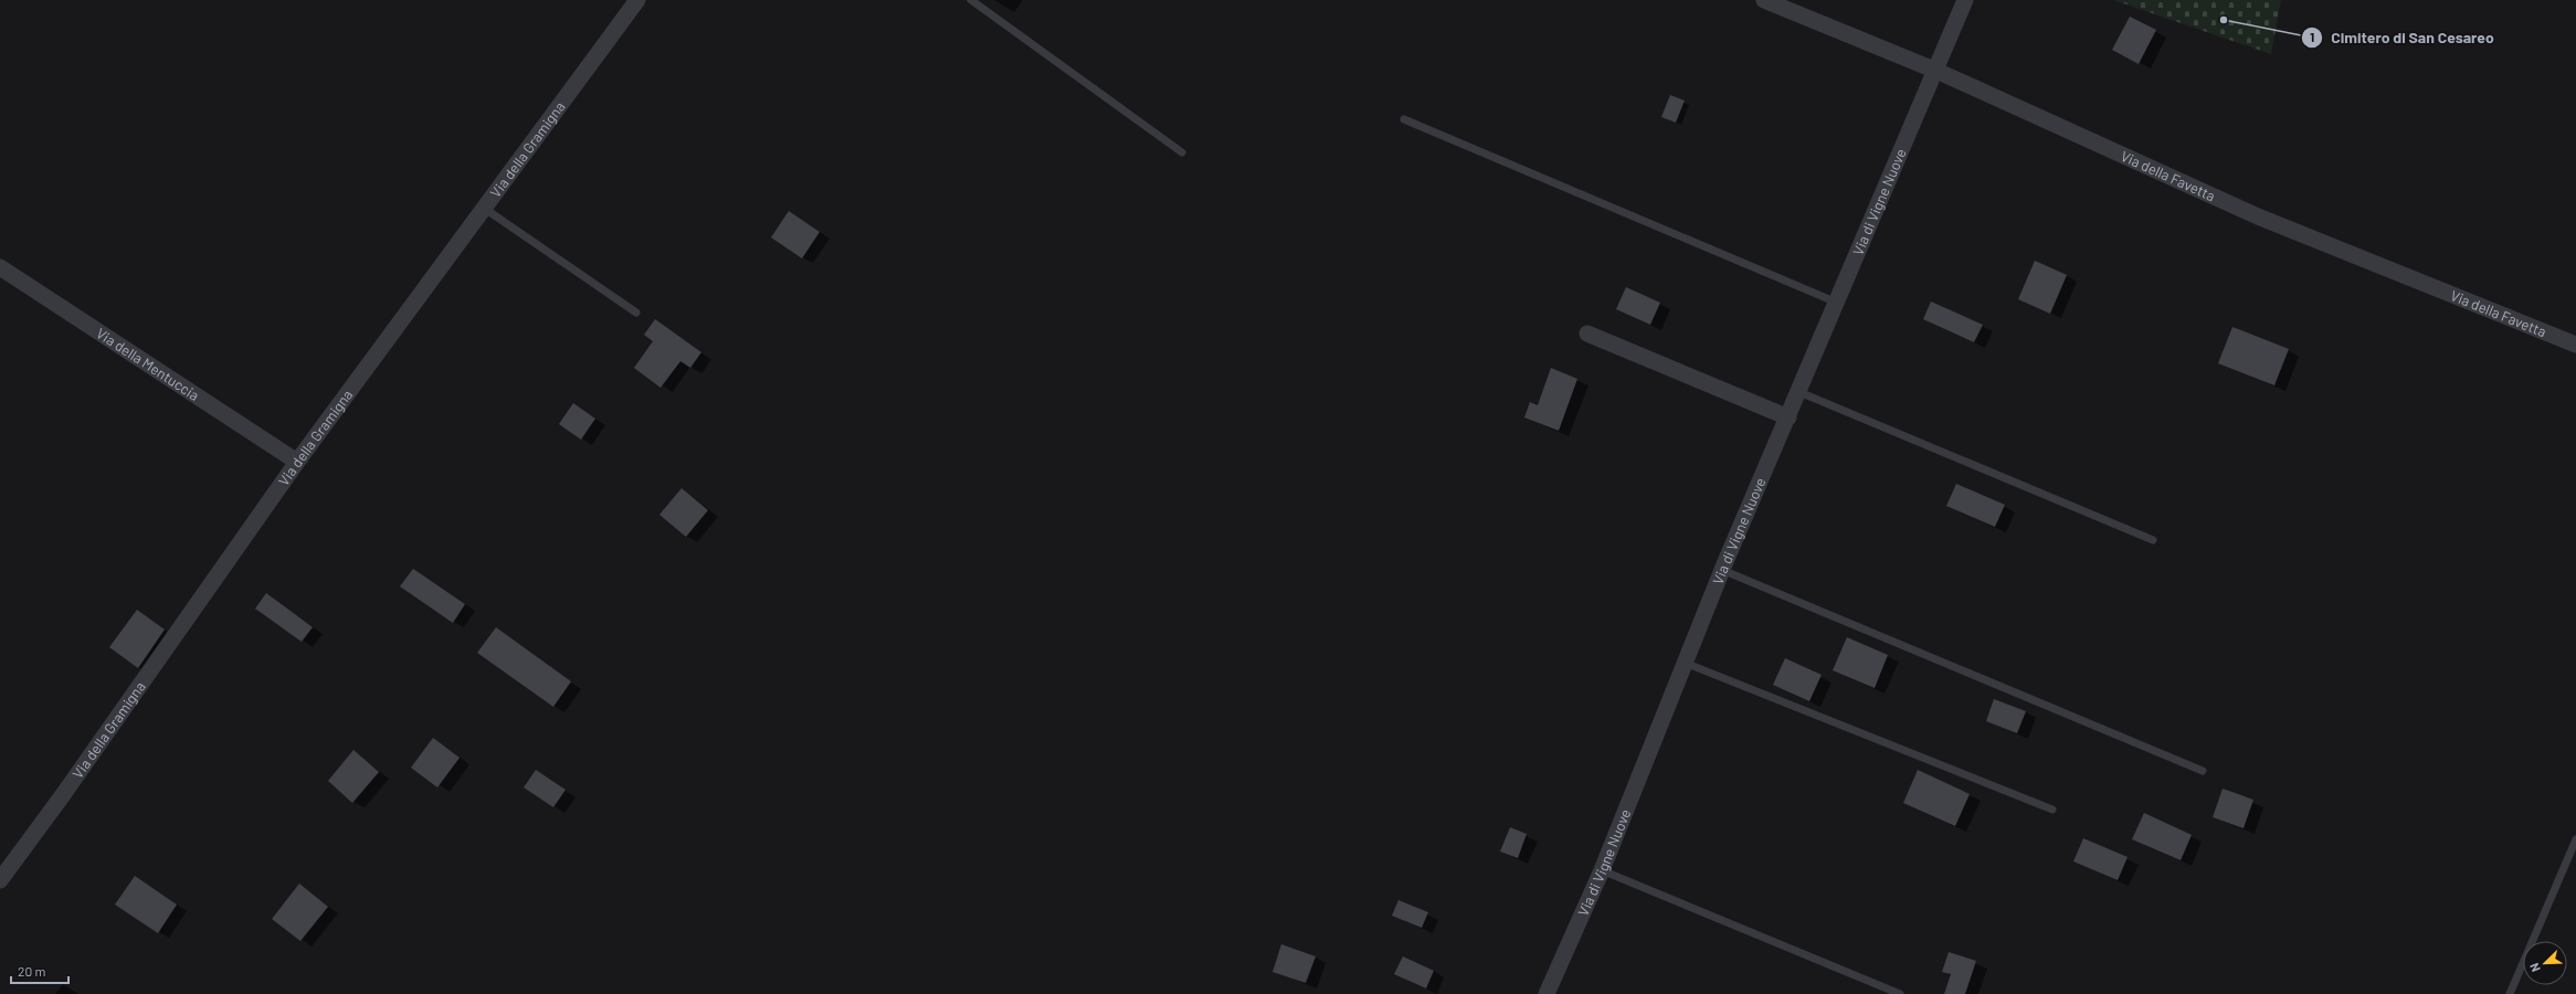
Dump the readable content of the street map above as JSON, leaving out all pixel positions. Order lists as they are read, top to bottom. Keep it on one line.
{"streets":{"street":["Via della Gramigna","Via della Favetta","Via di Vigne Nuove","Via della Mentuccia"]},"crossings":[["Via della Gramigna","Via della Mentuccia"],["Via della Favetta","Via di Vigne Nuove"]],"places":["Cimitero di San Cesareo"],"scale_bar":"20 m","north":"bottom left"}
